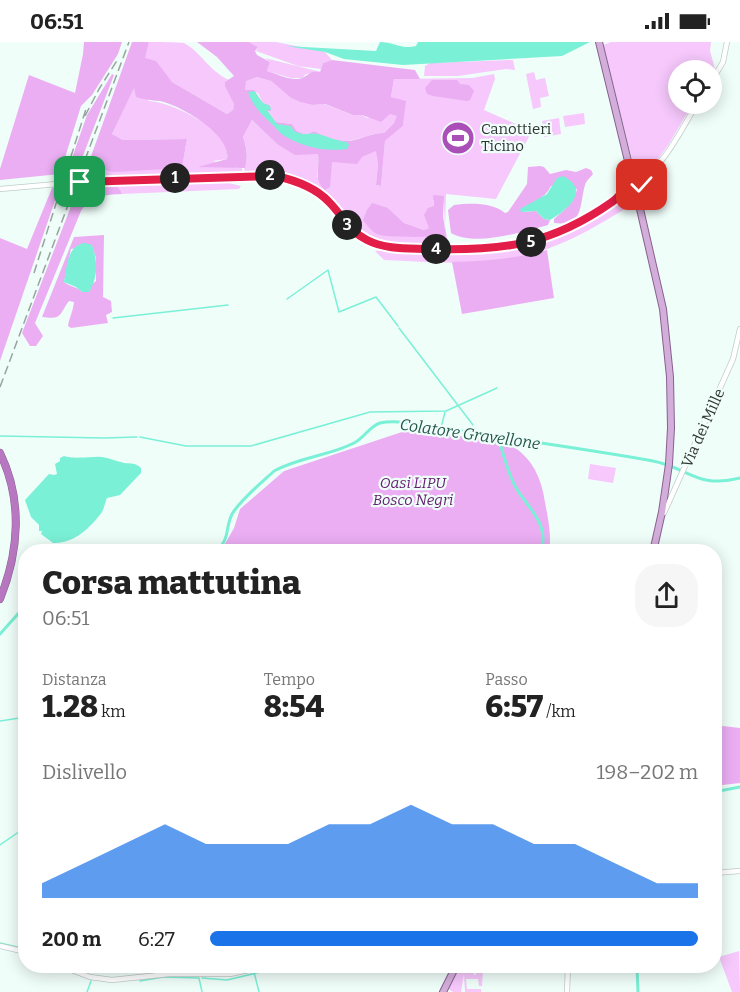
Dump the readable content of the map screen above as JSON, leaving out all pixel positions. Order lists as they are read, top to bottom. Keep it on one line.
{"streets":{"street":["Via dei Mille"]},"water":["Colatore Gravellone"],"parks":["Oasi LIPU Bosco Negri"],"places":{"sports":["Canottieri Ticino"]},"page":{"status":"06:51","pins":["2","1","3","5","4"],"heading":["Corsa mattutina","06:51"],"stats":[["Distanza","1.28 km"],["Tempo","8:54"],["Passo","6:57 /km"]],"chart":["Dislivello","198–202 m"],"list":[{"name":"200 m","note":"6:27"}]}}
